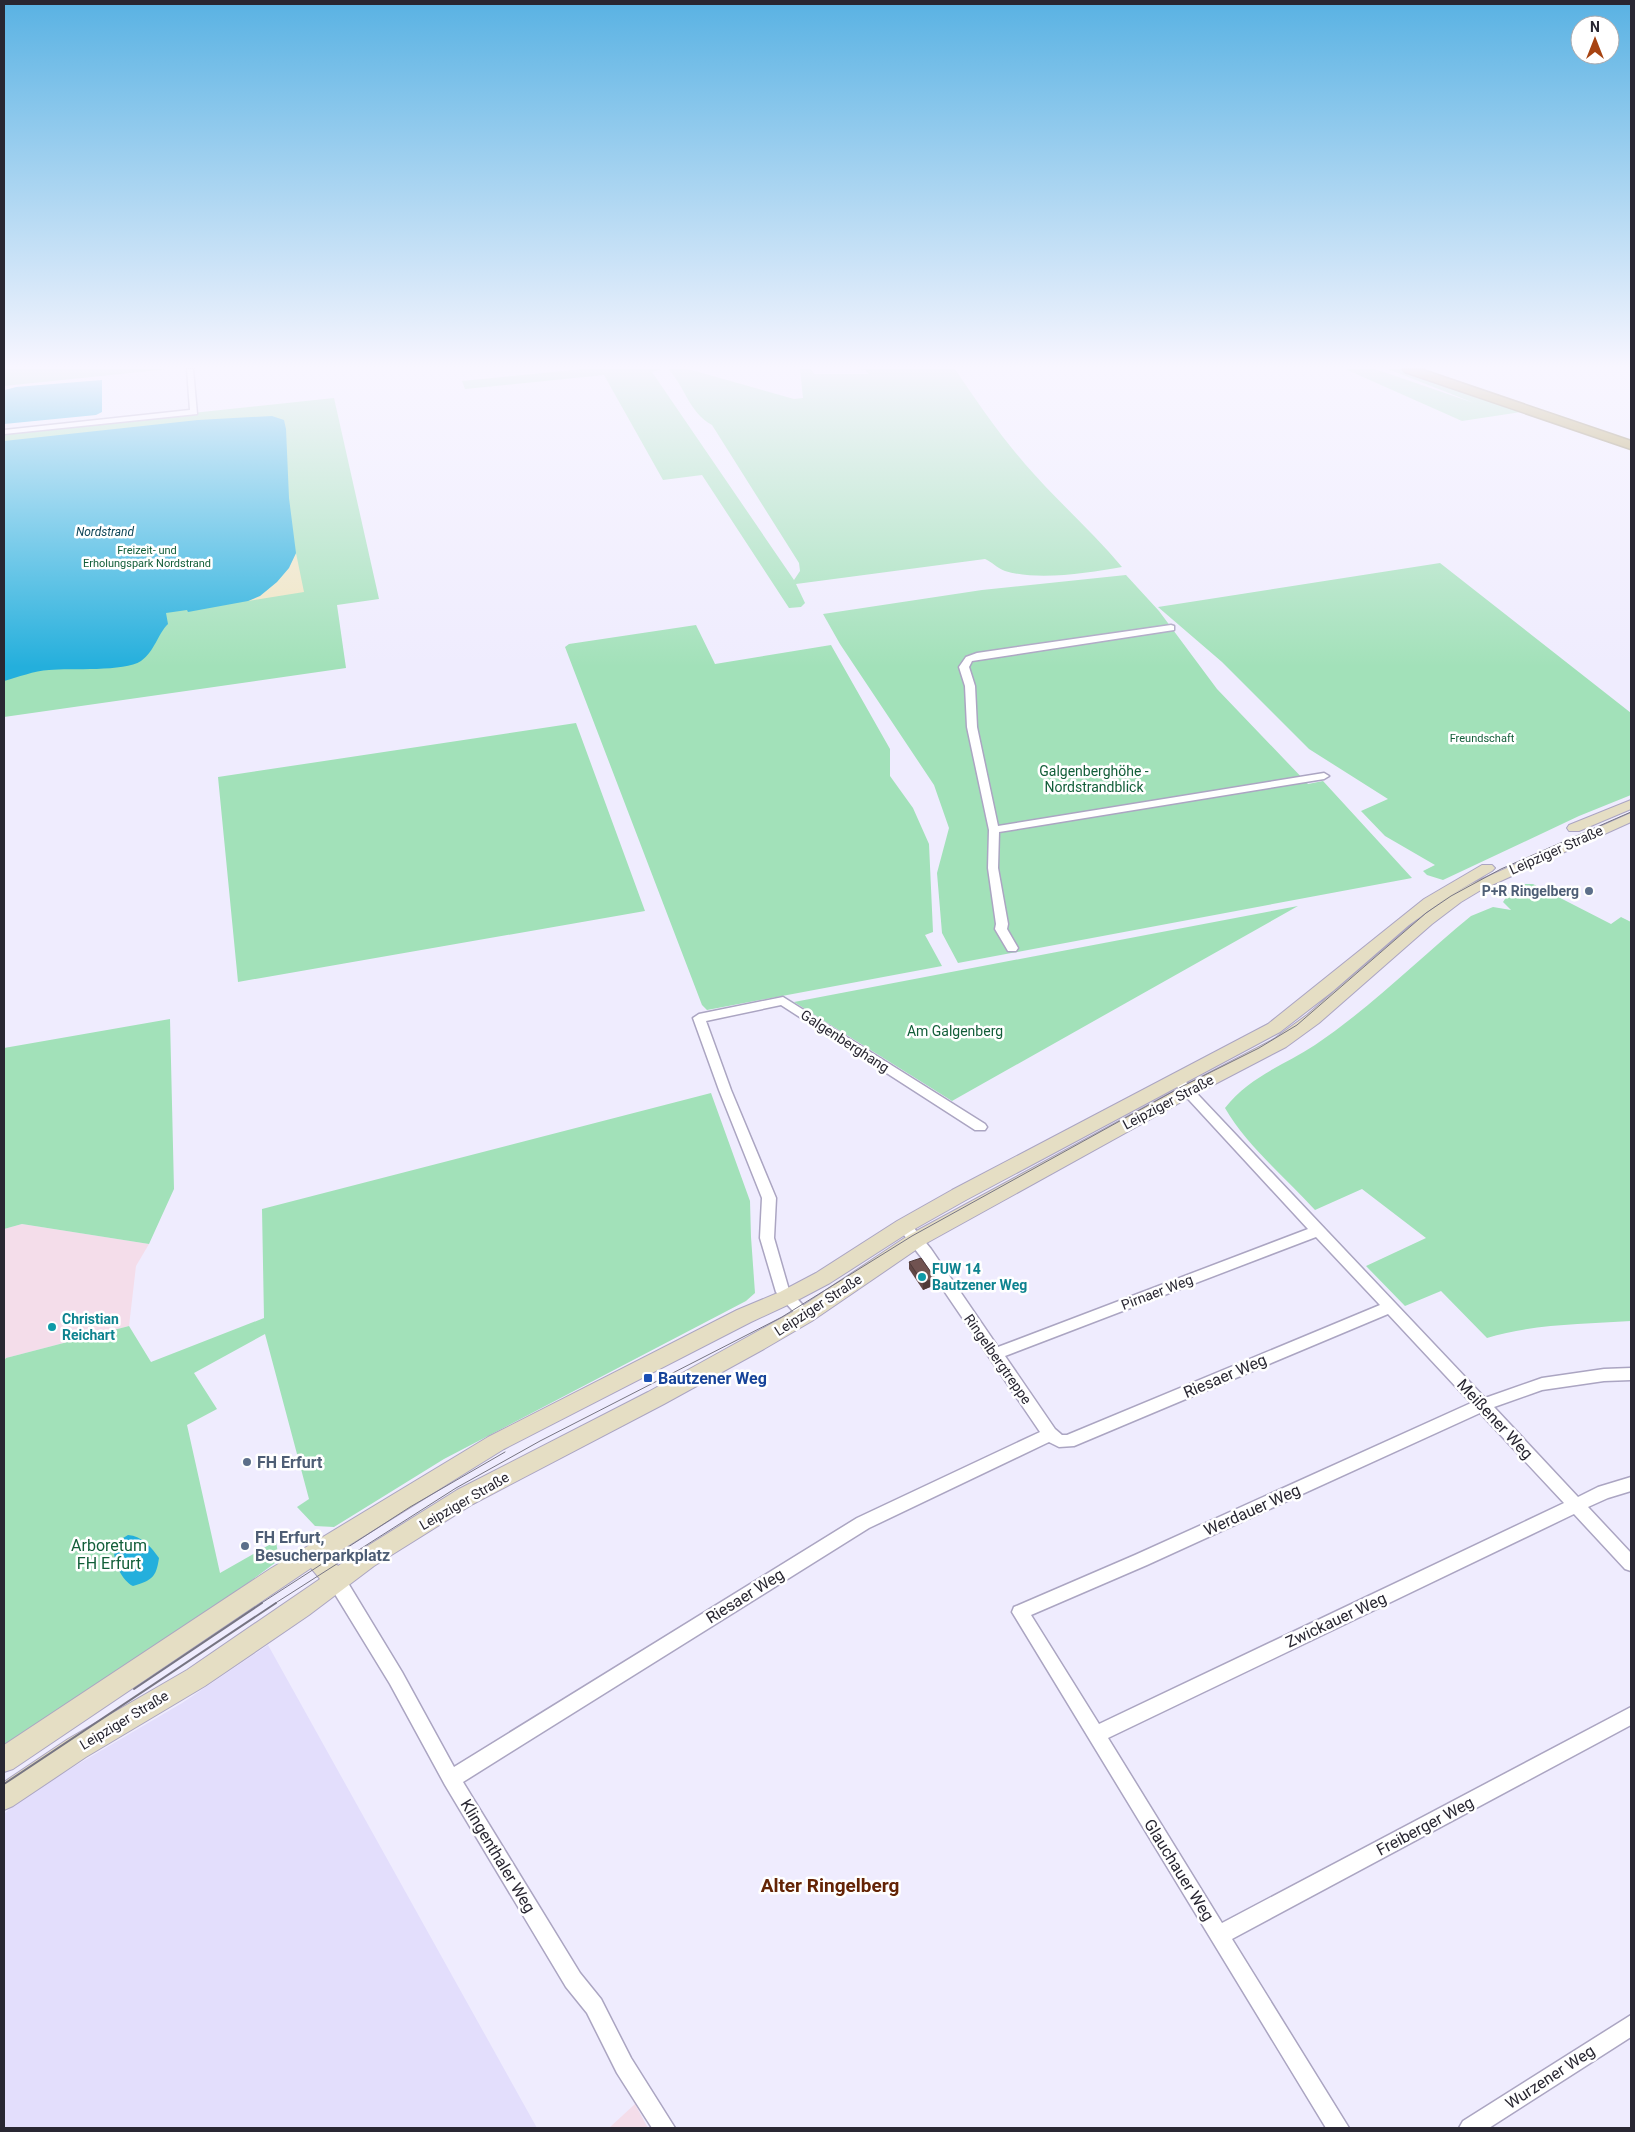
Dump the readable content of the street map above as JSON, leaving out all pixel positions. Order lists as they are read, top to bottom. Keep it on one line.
{"streets":{"main road":["Leipziger Straße"],"street":["Galgenberghang","Pirnaer Weg","Ringelbergtreppe","Riesaer Weg","Meißener Weg","Werdauer Weg","Zwickauer Weg","Freiberger Weg","Klingenthaler Weg","Glauchauer Weg","Wurzener Weg"]},"crossings":[["Leipziger Straße","Galgenberghang"],["Leipziger Straße","Ringelbergtreppe"],["Leipziger Straße","Meißener Weg"],["Leipziger Straße","Klingenthaler Weg"],["Pirnaer Weg","Ringelbergtreppe"],["Pirnaer Weg","Meißener Weg"],["Ringelbergtreppe","Riesaer Weg"],["Riesaer Weg","Meißener Weg"],["Riesaer Weg","Klingenthaler Weg"],["Meißener Weg","Werdauer Weg"],["Meißener Weg","Zwickauer Weg"],["Werdauer Weg","Glauchauer Weg"],["Zwickauer Weg","Glauchauer Weg"],["Freiberger Weg","Glauchauer Weg"]],"districts":["Alter Ringelberg"],"water":["Nordstrand"],"parks":["Freizeit- und Erholungspark Nordstrand","Freundschaft","Galgenberghöhe - Nordstrandblick","Am Galgenberg","Arboretum FH Erfurt"],"places":{"other":["P+R Ringelberg","FUW 14 Bautzener Weg","Christian Reichart","FH Erfurt","FH Erfurt, Besucherparkplatz"],"transit":["Bautzener Weg"]},"north":"top"}
